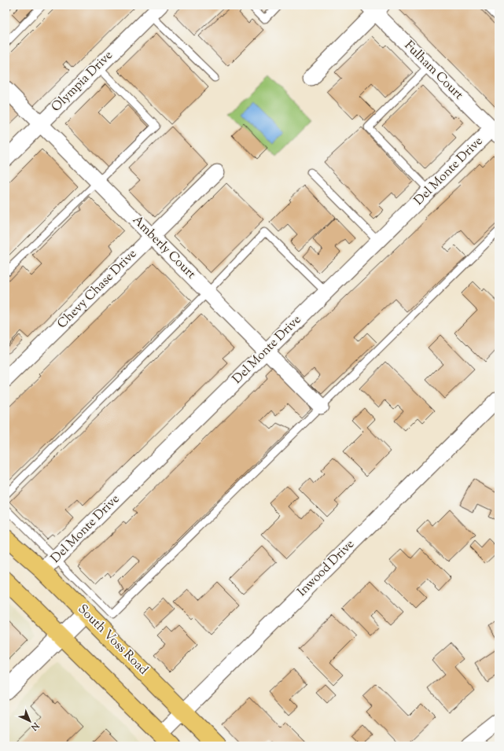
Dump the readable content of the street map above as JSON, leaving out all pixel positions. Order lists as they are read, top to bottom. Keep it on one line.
{"streets":{"main road":["South Voss Road"],"street":["Fulham Court","Olympia Drive","Del Monte Drive","Amberly Court","Chevy Chase Drive","Inwood Drive"]},"crossings":[["Fulham Court","Del Monte Drive"],["Olympia Drive","Amberly Court"],["Del Monte Drive","Amberly Court"],["Del Monte Drive","South Voss Road"],["Amberly Court","Chevy Chase Drive"],["Inwood Drive","South Voss Road"]],"north":"bottom right"}
